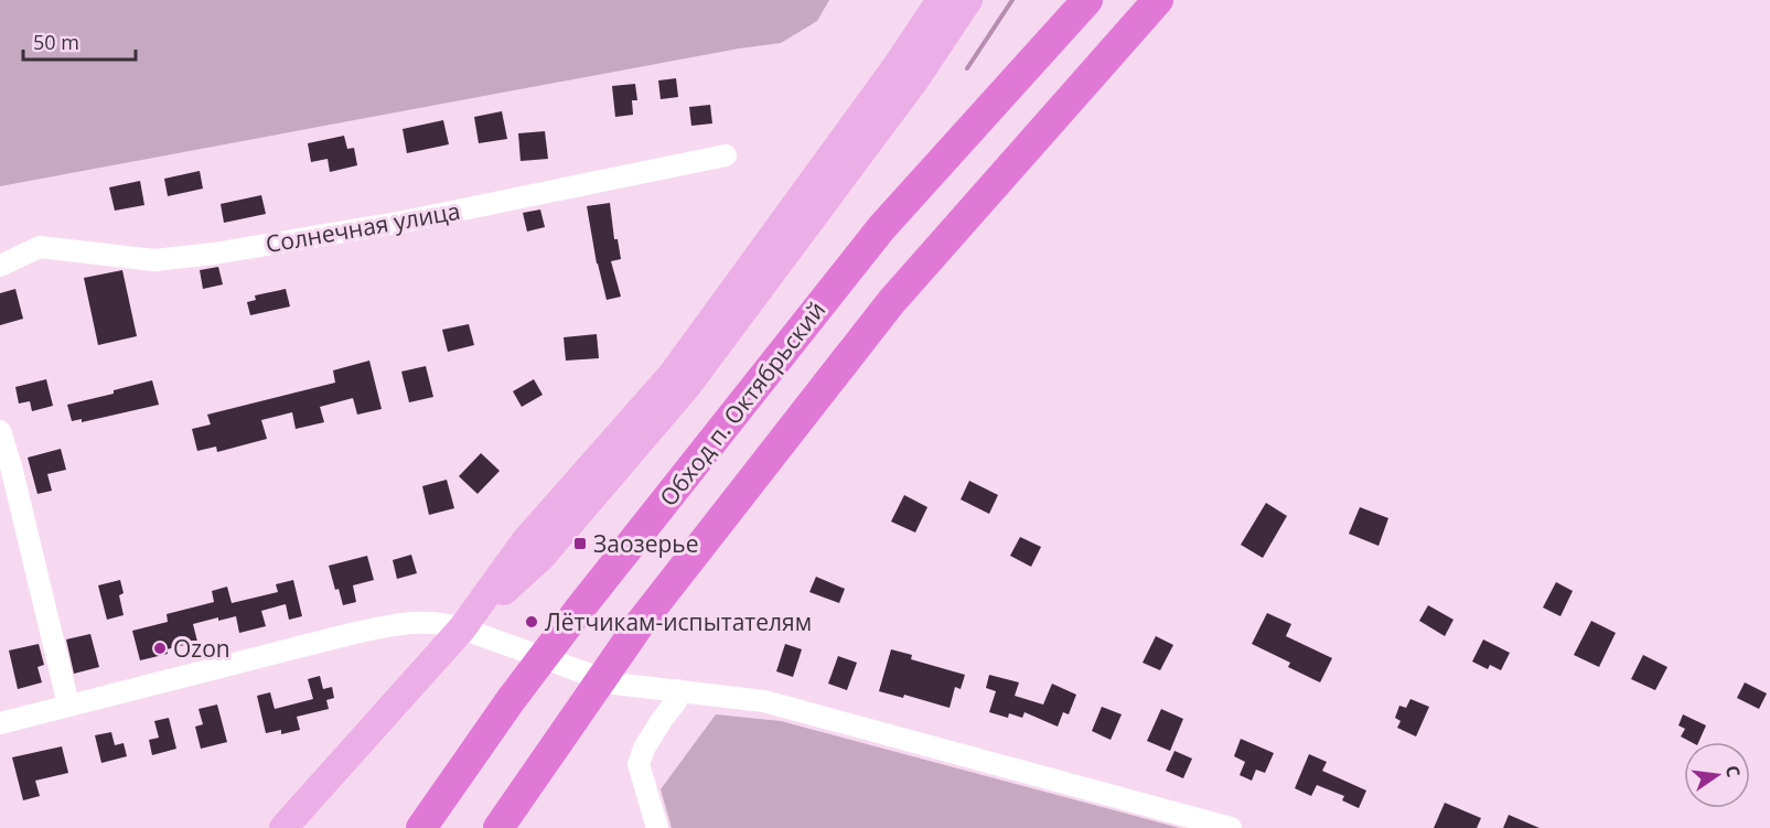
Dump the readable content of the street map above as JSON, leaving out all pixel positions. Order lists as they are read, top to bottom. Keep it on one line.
{"streets":{"highway":["Обход п. Октябрьский"],"street":["Солнечная улица"]},"places":{"transit":["Заозерье"],"other":["Лётчикам-испытателям","Ozon"]},"scale_bar":"50 m","north":"right"}
